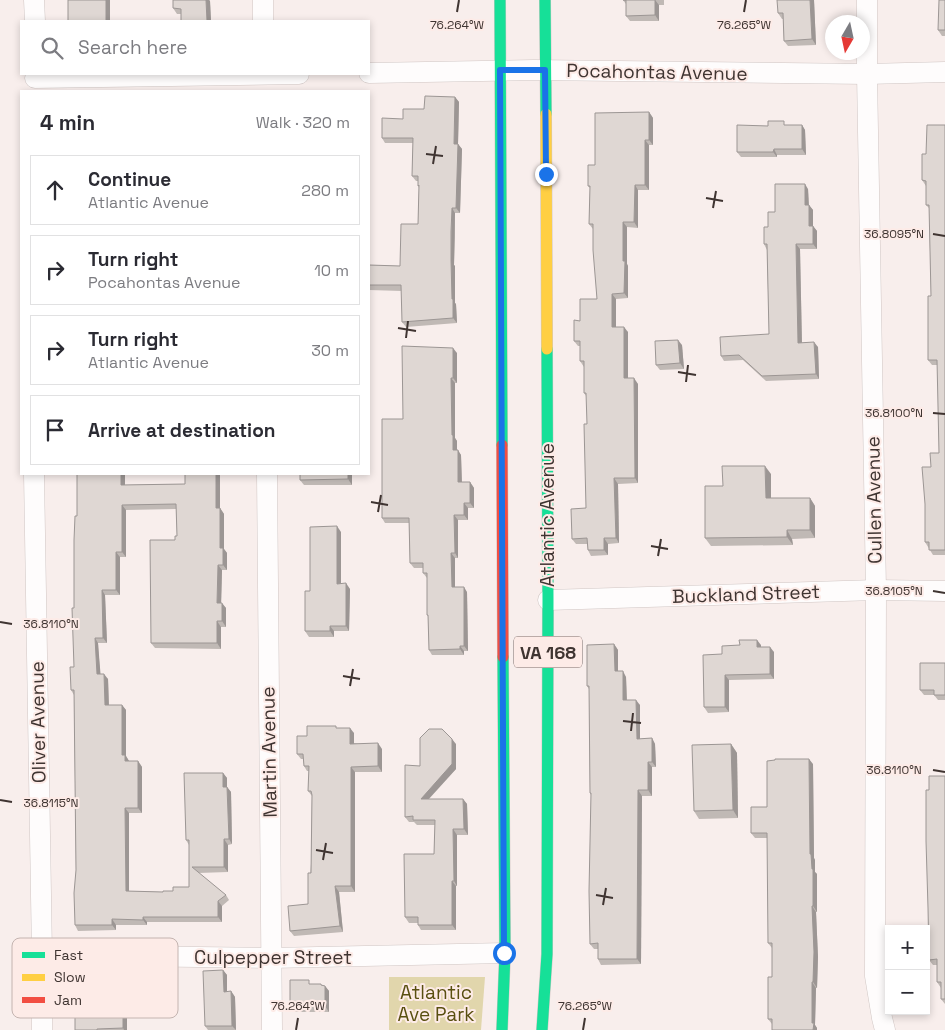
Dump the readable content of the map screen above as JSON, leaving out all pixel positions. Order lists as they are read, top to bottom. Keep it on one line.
{"streets":{"main road":["Atlantic Avenue","VA 168"],"street":["Pocahontas Avenue","Cullen Avenue","Buckland Street","Oliver Avenue","Martin Avenue","Culpepper Street"]},"crossings":[["Pocahontas Avenue","Cullen Avenue"],["Pocahontas Avenue","Atlantic Avenue"],["Pocahontas Avenue","VA 168"],["Cullen Avenue","Buckland Street"],["Atlantic Avenue","Buckland Street"],["VA 168","Culpepper Street"],["Martin Avenue","Culpepper Street"]],"parks":["Atlantic Ave Park"],"legend":["Fast","Slow","Jam"],"north":"bottom","page":{"search":"Search here","heading":["4 min","Walk · 320 m"],"list":[["Continue","Atlantic Avenue","280 m"],["Turn right","Pocahontas Avenue","10 m"],["Turn right","Atlantic Avenue","30 m"],"Arrive at destination"],"map_buttons":["+","−"]},"coordinates":["76.264°W","76.265°W","36.8095°N","36.8100°N","36.8105°N","36.8110°N","36.8115°N"]}
